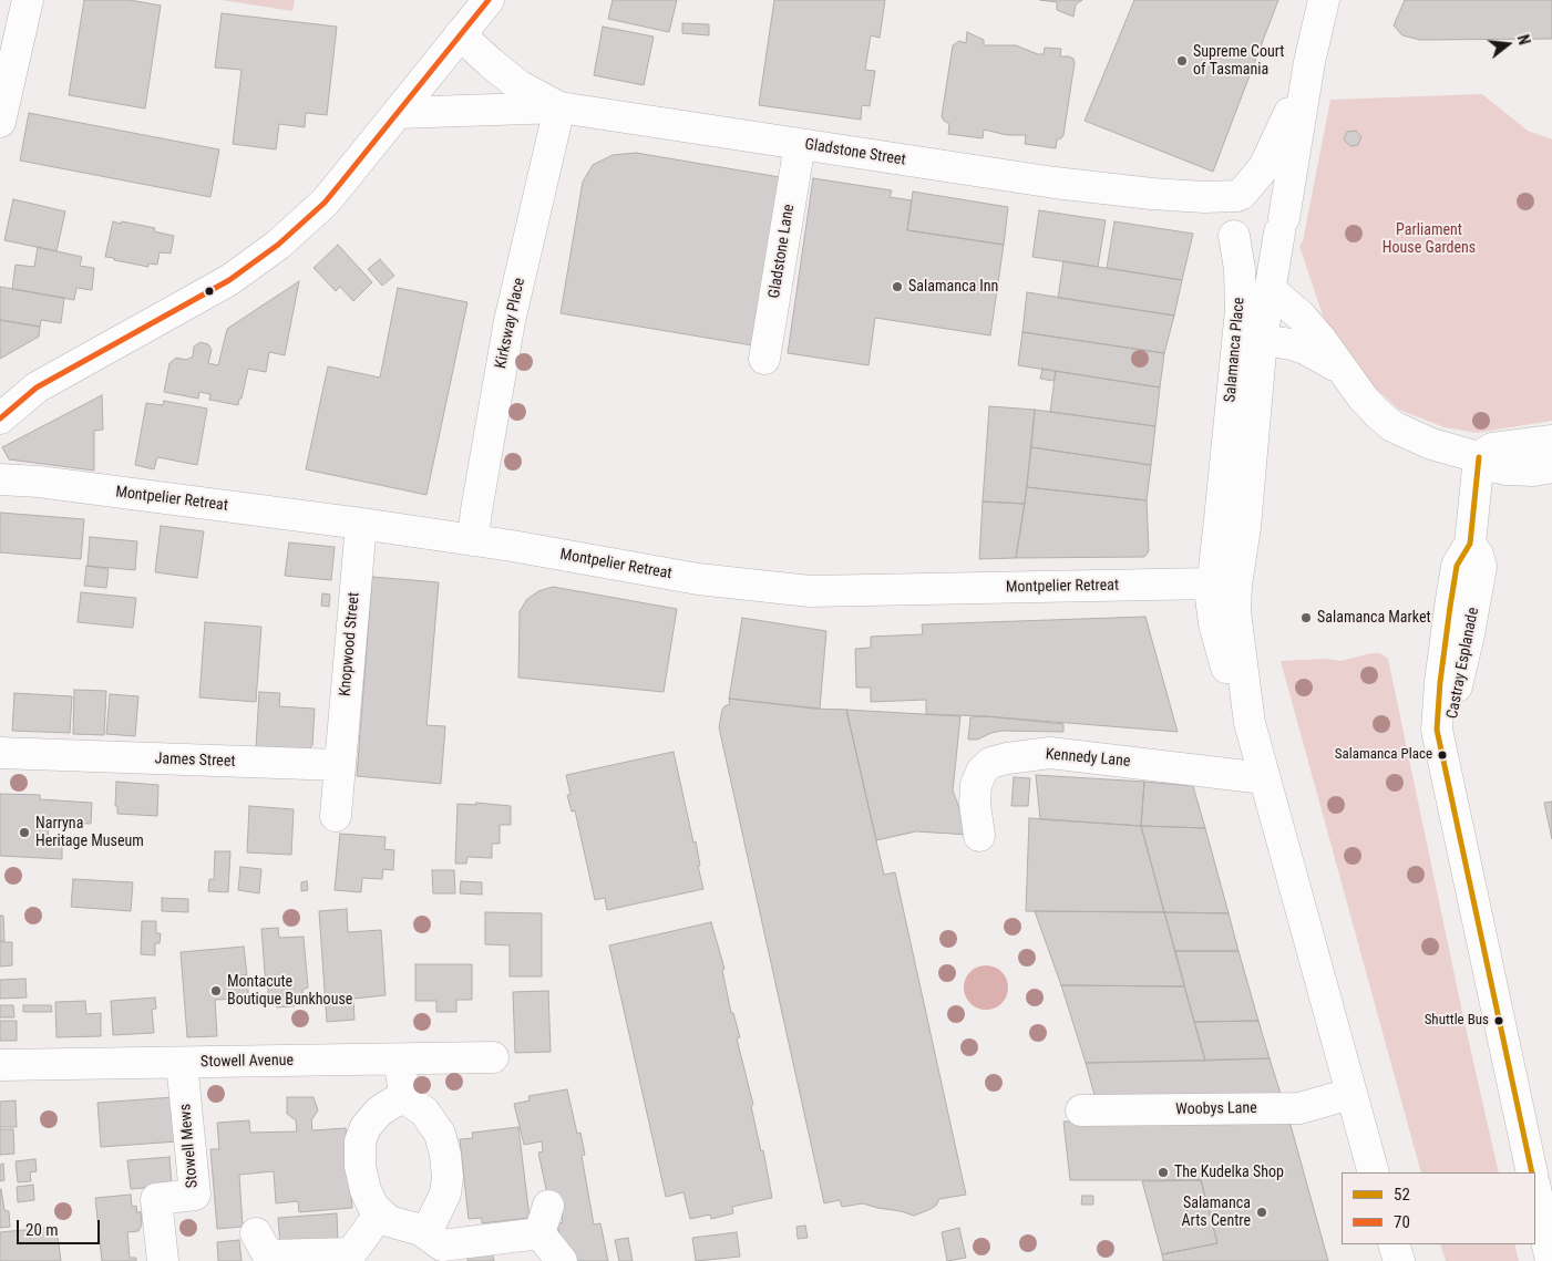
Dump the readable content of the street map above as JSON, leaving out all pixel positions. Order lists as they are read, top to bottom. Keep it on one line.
{"streets":{"street":["Gladstone Street","Gladstone Lane","Kirksway Place","Salamanca Place","Montpelier Retreat","Knopwood Street","Castray Esplanade","Kennedy Lane","James Street","Stowell Avenue","Woobys Lane","Stowell Mews"]},"crossings":[["Gladstone Street","Gladstone Lane"],["Gladstone Street","Kirksway Place"],["Gladstone Street","Salamanca Place"],["Kirksway Place","Montpelier Retreat"],["Salamanca Place","Montpelier Retreat"],["Salamanca Place","Kennedy Lane"],["Salamanca Place","Woobys Lane"],["Montpelier Retreat","Knopwood Street"],["Knopwood Street","James Street"],["Stowell Avenue","Stowell Mews"]],"parks":["Parliament House Gardens"],"places":["Supreme Court of Tasmania","Salamanca Inn","Salamanca Market","Salamanca Place","Narryna Heritage Museum","Montacute Boutique Bunkhouse","Shuttle Bus","The Kudelka Shop","Salamanca Arts Centre"],"lines":["transit line 70","transit line 52"],"legend":["52","70"],"scale_bar":"20 m","north":"right"}
